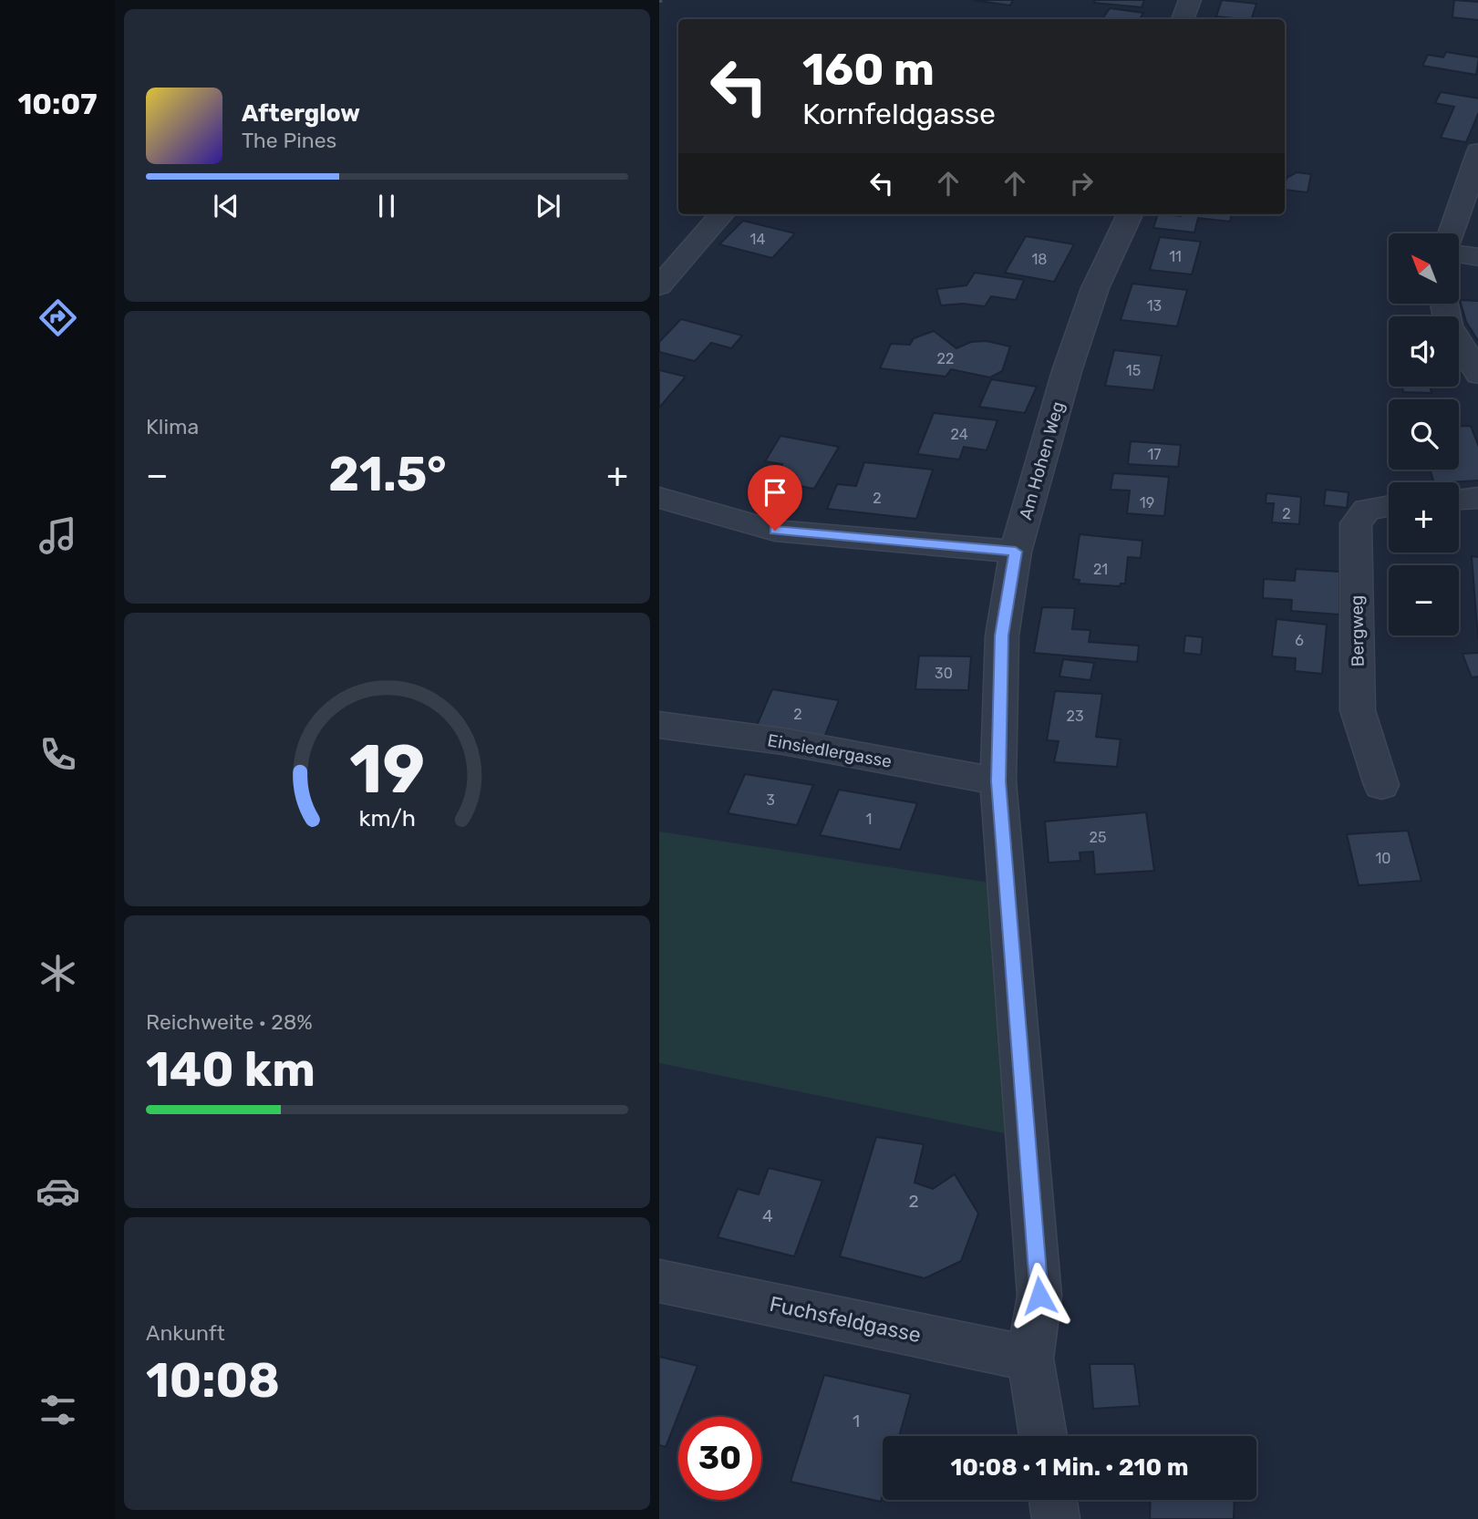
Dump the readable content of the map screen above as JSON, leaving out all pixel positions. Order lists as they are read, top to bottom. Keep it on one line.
{"streets":{"street":["Am Hohen Weg","Bergweg","Einsiedlergasse","Fuchsfeldgasse"]},"crossings":[["Am Hohen Weg","Einsiedlergasse"],["Am Hohen Weg","Fuchsfeldgasse"]],"house_numbers":["14","11","18","13","22","15","24","17","2","19","2","21","6","30","2","23","3","1","25","10","2","4","1"],"north":"top left","page":{"tabs":"10:07","turn":["160 m","Kornfeldgasse"],"song":["Afterglow","The Pines"],"map_buttons":["+","−"],"tile":["Klima",["Reichweite · 28%","140 km"],["Ankunft","10:08"]],"heat":["−","21.5°","+"],"limit":"30","trip":"10:08 · 1 Min. · 210 m","gauge":["19","km/h"]}}
